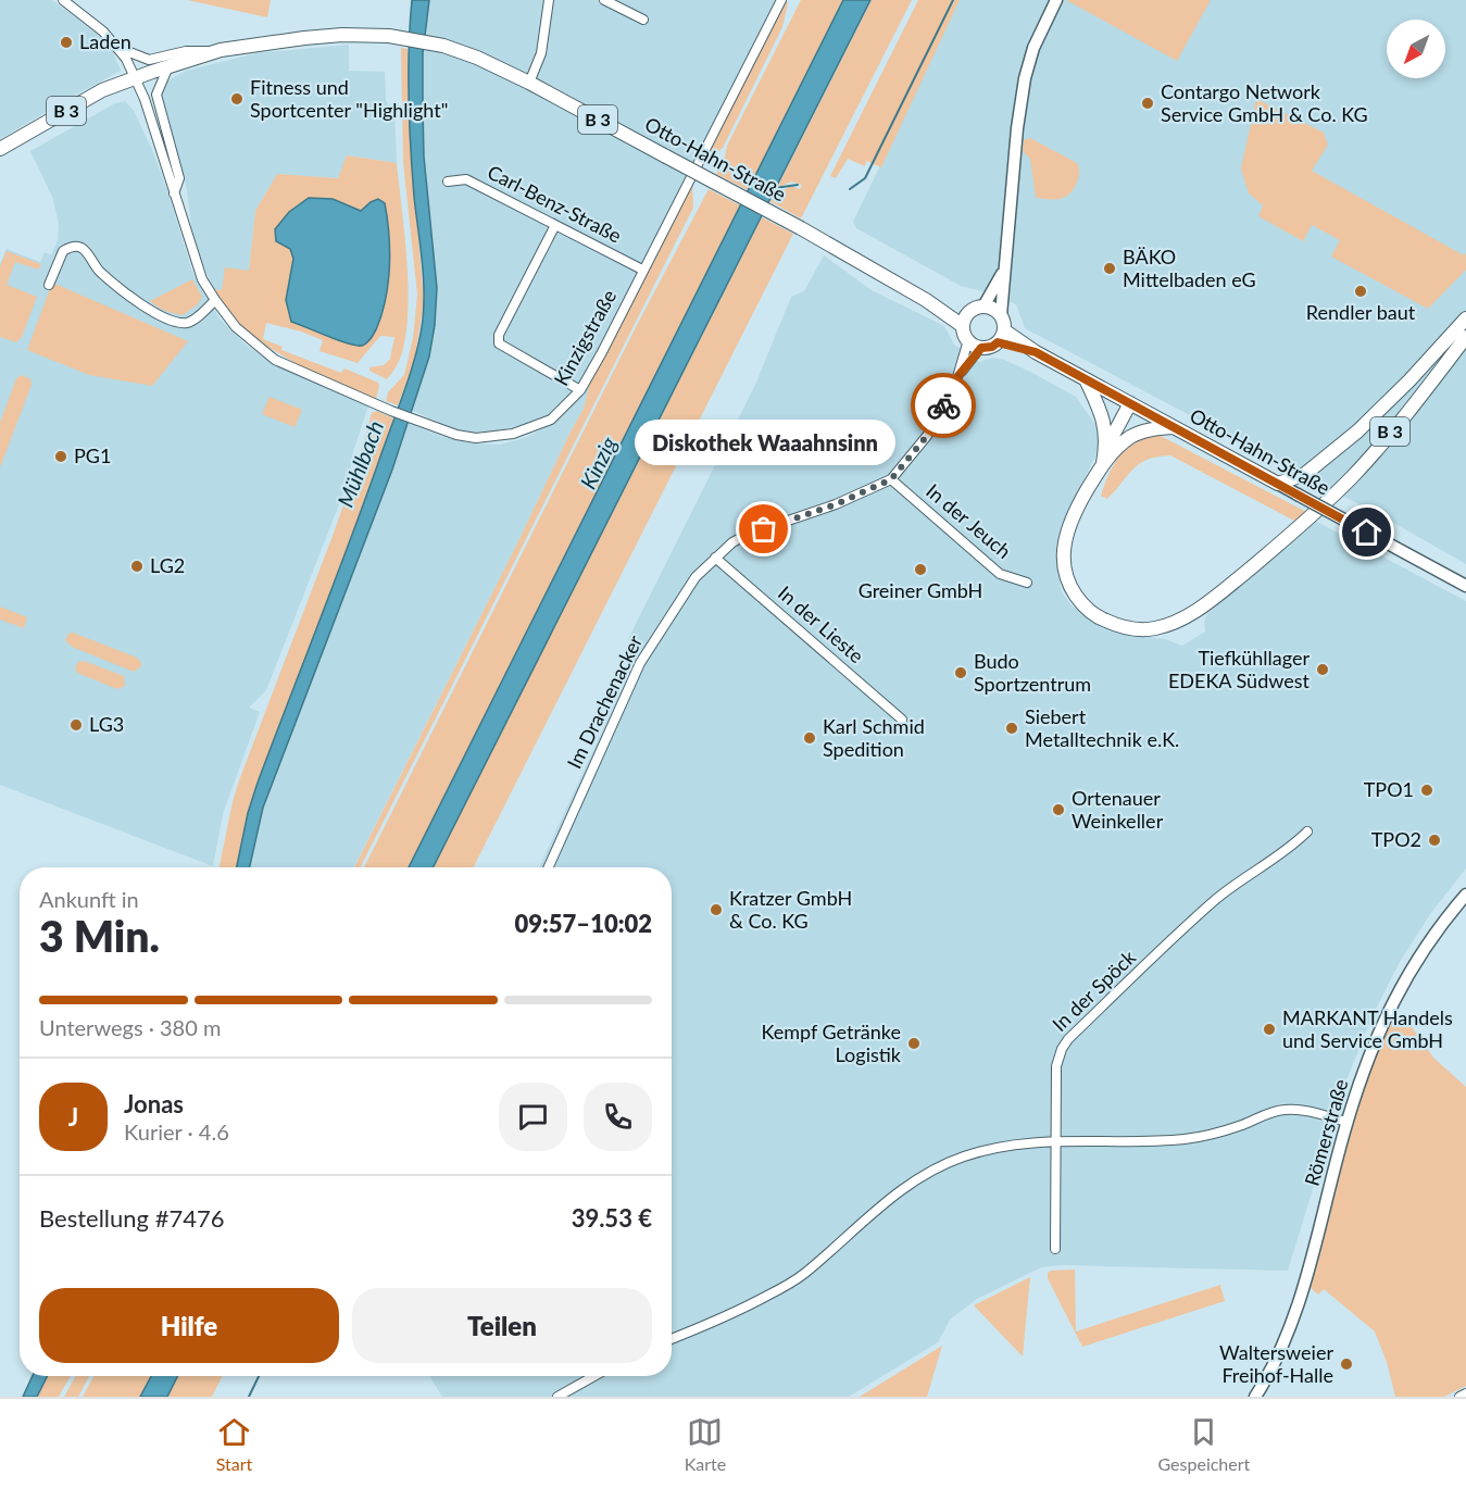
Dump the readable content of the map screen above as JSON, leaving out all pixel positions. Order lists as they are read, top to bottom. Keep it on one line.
{"streets":{"main road":["B 3","Otto-Hahn-Straße"],"street":["Carl-Benz-Straße","Kinzigstraße","In der Jeuch","In der Lieste","Im Drachenacker","In der Spöck","Römerstraße"]},"crossings":[["B 3","Otto-Hahn-Straße"],["Otto-Hahn-Straße","Kinzigstraße"],["Otto-Hahn-Straße","Im Drachenacker"],["Carl-Benz-Straße","Kinzigstraße"],["In der Jeuch","Im Drachenacker"],["In der Lieste","Im Drachenacker"]],"water":["Kinzig","Mühlbach"],"places":["Laden","Fitness und Sportcenter \"Highlight\"","Contargo Network Service GmbH & Co. KG","BÄKO Mittelbaden eG","Rendler baut","PG1","Diskothek Waaahnsinn","LG2","Greiner GmbH","Tiefkühllager EDEKA Südwest","Budo Sportzentrum","LG3","Siebert Metalltechnik e.K.","Karl Schmid Spedition","TPO1","Ortenauer Weinkeller","TPO2","Kratzer GmbH & Co. KG","MARKANT Handels und Service GmbH","Kempf Getränke Logistik","Waltersweier Freihof-Halle"],"north":"bottom left","page":{"bubble":"Diskothek Waaahnsinn","heading":["3 Min.","Ankunft in","09:57–10:02"],"panel":["Jonas","Kurier · 4.6","Bestellung #7476","39.53 €"],"bar":"Unterwegs · 380 m","round":"J","buttons":["Hilfe","Teilen"],"tabs":["Start","Karte","Gespeichert"]}}
